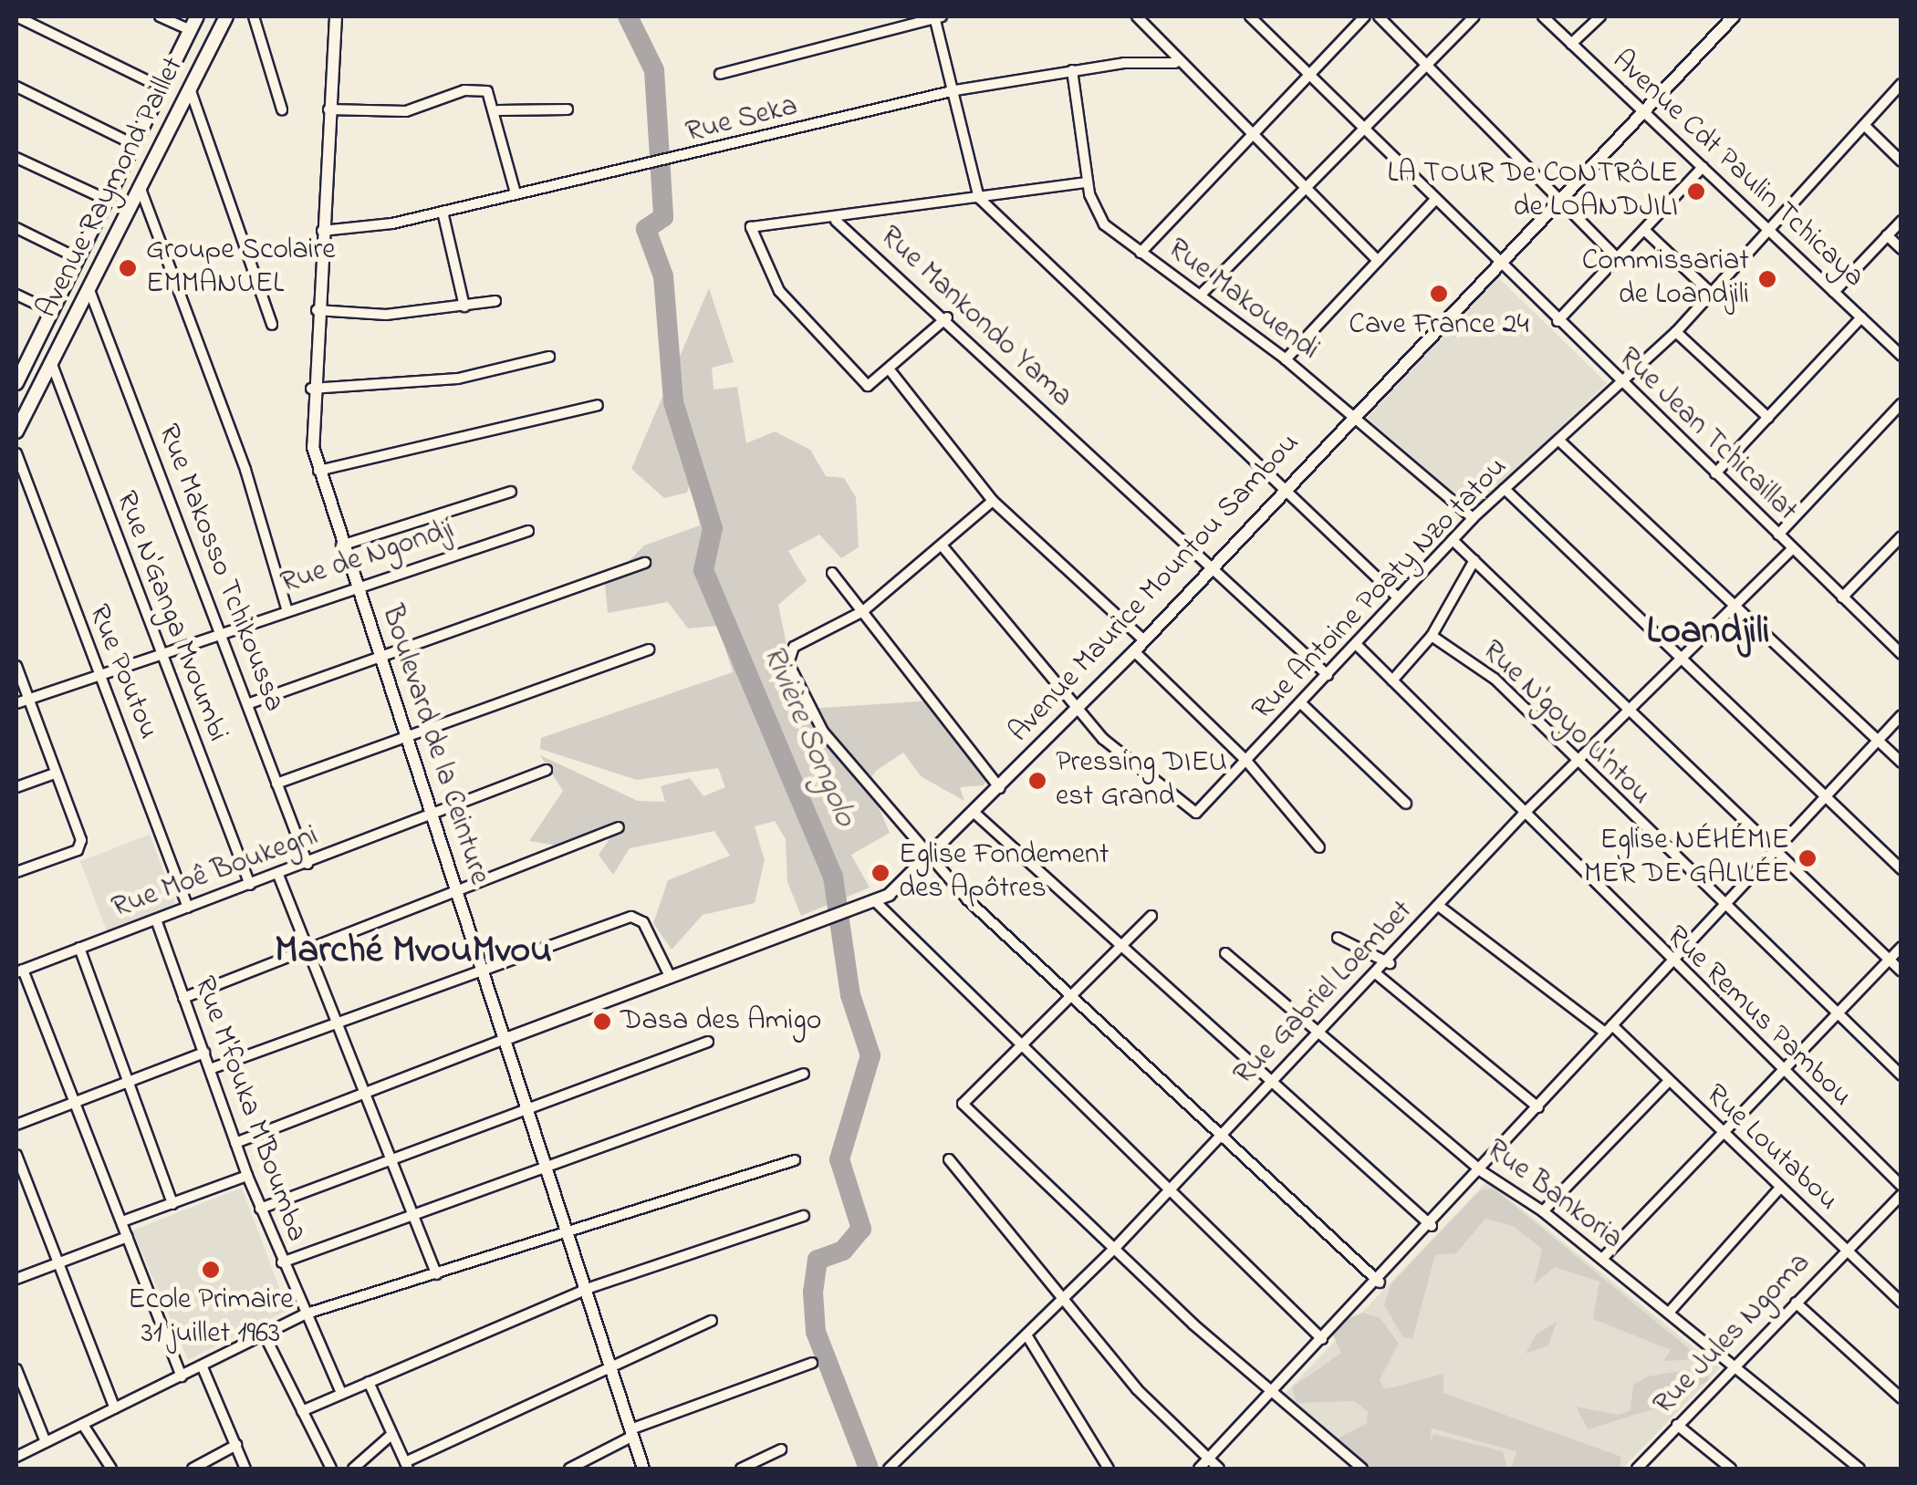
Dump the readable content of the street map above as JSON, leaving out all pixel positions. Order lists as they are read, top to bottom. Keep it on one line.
{"streets":{"main road":["Avenue Raymond Paillet"],"street":["Rue Seka","Avenue Cdt Paulin Tchicaya","Rue Makouendi","Rue Mankondo Yama","Rue Jean Tchicaillat","Rue de Ngondji","Rue Makosso Tchikoussa","Avenue Maurice Mountou Sambou","Rue Antoine Poaty Nzo tatou","Rue N'Ganga Mvoumbi","Rue Poutou","Rue N'goyo U'ntou","Boulevard de la Ceinture","Rue Moê Boukegni","Rue Gabriel Loembet","Rue Remus Pambou","Rue M'fouka M'Boumba","Rue Loutabou","Rue Bankoria","Rue Jules Ngoma"]},"crossings":[["Rue Seka","Rue Makouendi"],["Rue Seka","Boulevard de la Ceinture"],["Avenue Cdt Paulin Tchicaya","Avenue Maurice Mountou Sambou"],["Avenue Cdt Paulin Tchicaya","Rue Antoine Poaty Nzo tatou"],["Avenue Raymond Paillet","Rue Makosso Tchikoussa"],["Avenue Raymond Paillet","Rue N'Ganga Mvoumbi"],["Rue Makouendi","Rue Mankondo Yama"],["Rue Makouendi","Avenue Maurice Mountou Sambou"],["Rue Makouendi","Rue Antoine Poaty Nzo tatou"],["Rue Mankondo Yama","Avenue Maurice Mountou Sambou"],["Rue Mankondo Yama","Rue Antoine Poaty Nzo tatou"],["Rue Jean Tchicaillat","Avenue Maurice Mountou Sambou"],["Rue Jean Tchicaillat","Rue Antoine Poaty Nzo tatou"],["Rue Jean Tchicaillat","Rue Gabriel Loembet"],["Rue de Ngondji","Rue Makosso Tchikoussa"],["Rue de Ngondji","Rue N'Ganga Mvoumbi"],["Rue de Ngondji","Rue Poutou"],["Rue de Ngondji","Boulevard de la Ceinture"],["Rue Makosso Tchikoussa","Rue Moê Boukegni"],["Avenue Maurice Mountou Sambou","Rue Antoine Poaty Nzo tatou"],["Avenue Maurice Mountou Sambou","Boulevard de la Ceinture"],["Rue Antoine Poaty Nzo tatou","Rue Remus Pambou"],["Rue N'Ganga Mvoumbi","Rue Moê Boukegni"],["Rue Poutou","Rue Moê Boukegni"],["Rue N'goyo U'ntou","Rue Gabriel Loembet"],["Boulevard de la Ceinture","Rue Moê Boukegni"],["Rue Moê Boukegni","Rue M'fouka M'Boumba"],["Rue Gabriel Loembet","Rue Remus Pambou"],["Rue Gabriel Loembet","Rue Loutabou"],["Rue Gabriel Loembet","Rue Bankoria"],["Rue Loutabou","Rue Jules Ngoma"],["Rue Bankoria","Rue Jules Ngoma"]],"districts":["Loandjili","Marché MvouMvou"],"water":["Rivière Songolo"],"places":["LA TOUR De CONTRÔLE de LOANDJILI","Groupe Scolaire EMMANUEL","Commissariat de Loandjili","Cave France 24","Pressing DIEU est Grand","Eglise NÉHÉMIE MER DE GALILÉE","Eglise Fondement des Apôtres","Dasa des Amigo","Ecole Primaire 31 juillet 1963"]}
